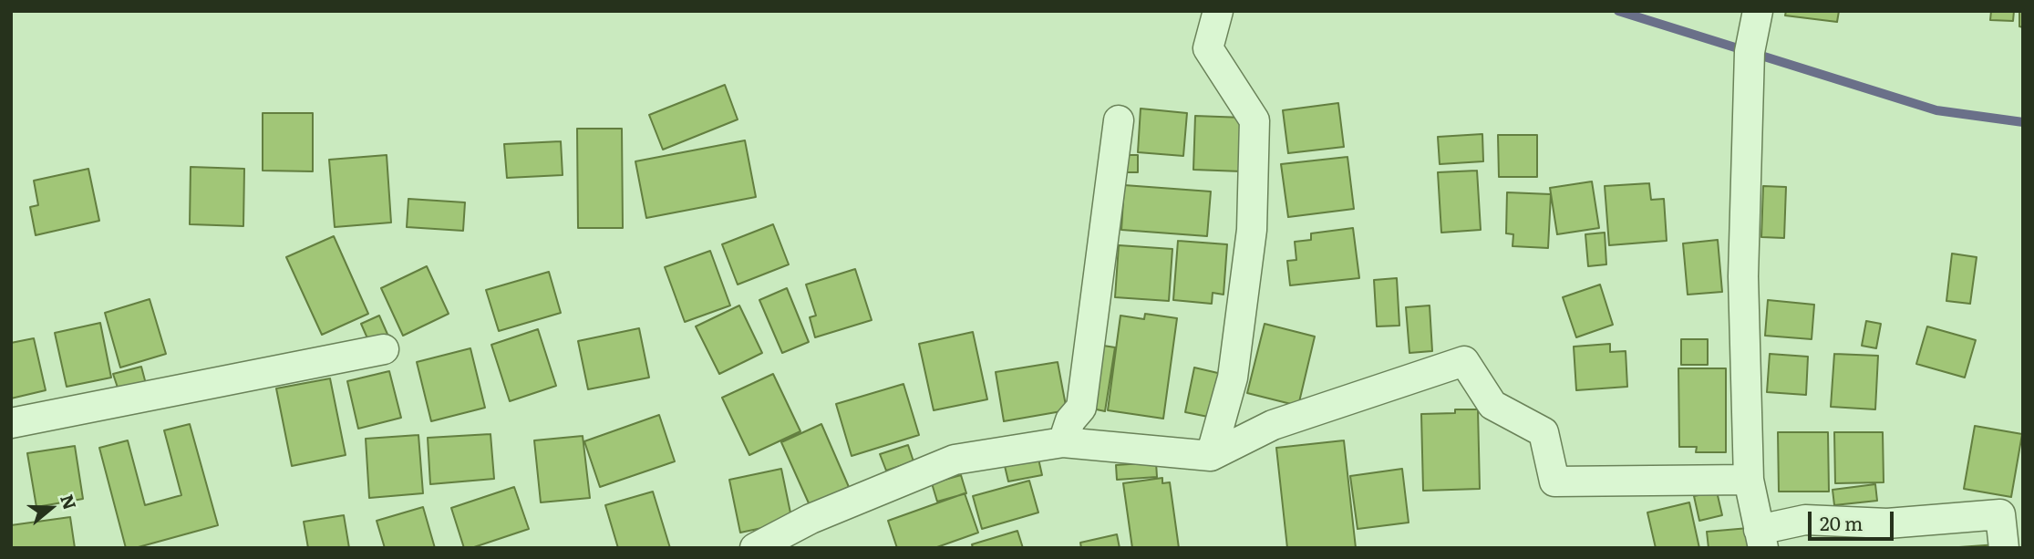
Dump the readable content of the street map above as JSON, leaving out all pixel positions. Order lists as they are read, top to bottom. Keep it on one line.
{"scale_bar":"20 m","north":"right"}
